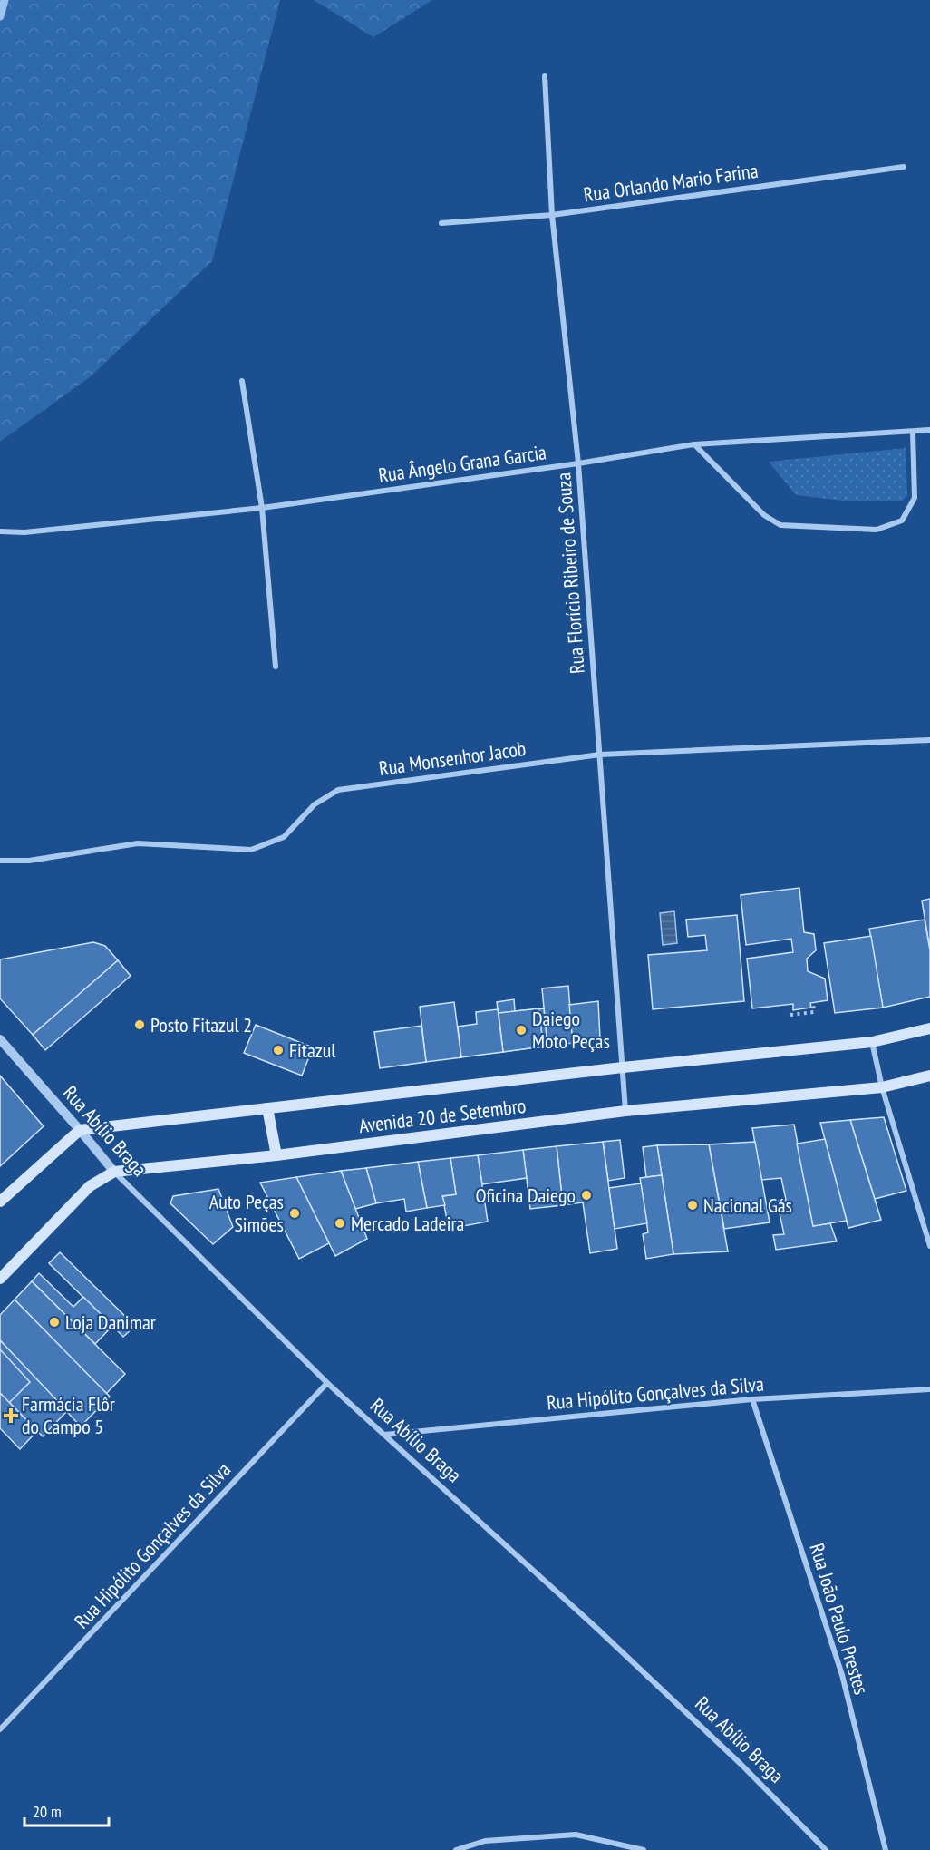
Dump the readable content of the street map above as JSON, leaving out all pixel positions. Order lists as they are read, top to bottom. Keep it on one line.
{"streets":{"main road":["Avenida 20 de Setembro"],"street":["Rua Orlando Mario Farina","Rua Ângelo Grana Garcia","Rua Florício Ribeiro de Souza","Rua Monsenhor Jacob","Rua Abílio Braga","Rua Hipólito Gonçalves da Silva","Rua João Paulo Prestes"]},"crossings":[["Rua Orlando Mario Farina","Rua Florício Ribeiro de Souza"],["Rua Ângelo Grana Garcia","Rua Florício Ribeiro de Souza"],["Rua Florício Ribeiro de Souza","Rua Monsenhor Jacob"],["Rua Florício Ribeiro de Souza","Avenida 20 de Setembro"],["Avenida 20 de Setembro","Rua Abílio Braga"],["Rua Abílio Braga","Rua Hipólito Gonçalves da Silva"],["Rua Hipólito Gonçalves da Silva","Rua João Paulo Prestes"]],"places":{"other":["Posto Fitazul 2","Daiego Moto Peças","Fitazul","Oficina Daiego","Nacional Gás","Auto Peças Simões","Mercado Ladeira","Loja Danimar"],"health":["Farmácia Flôr do Campo 5"]},"scale_bar":"20 m"}
